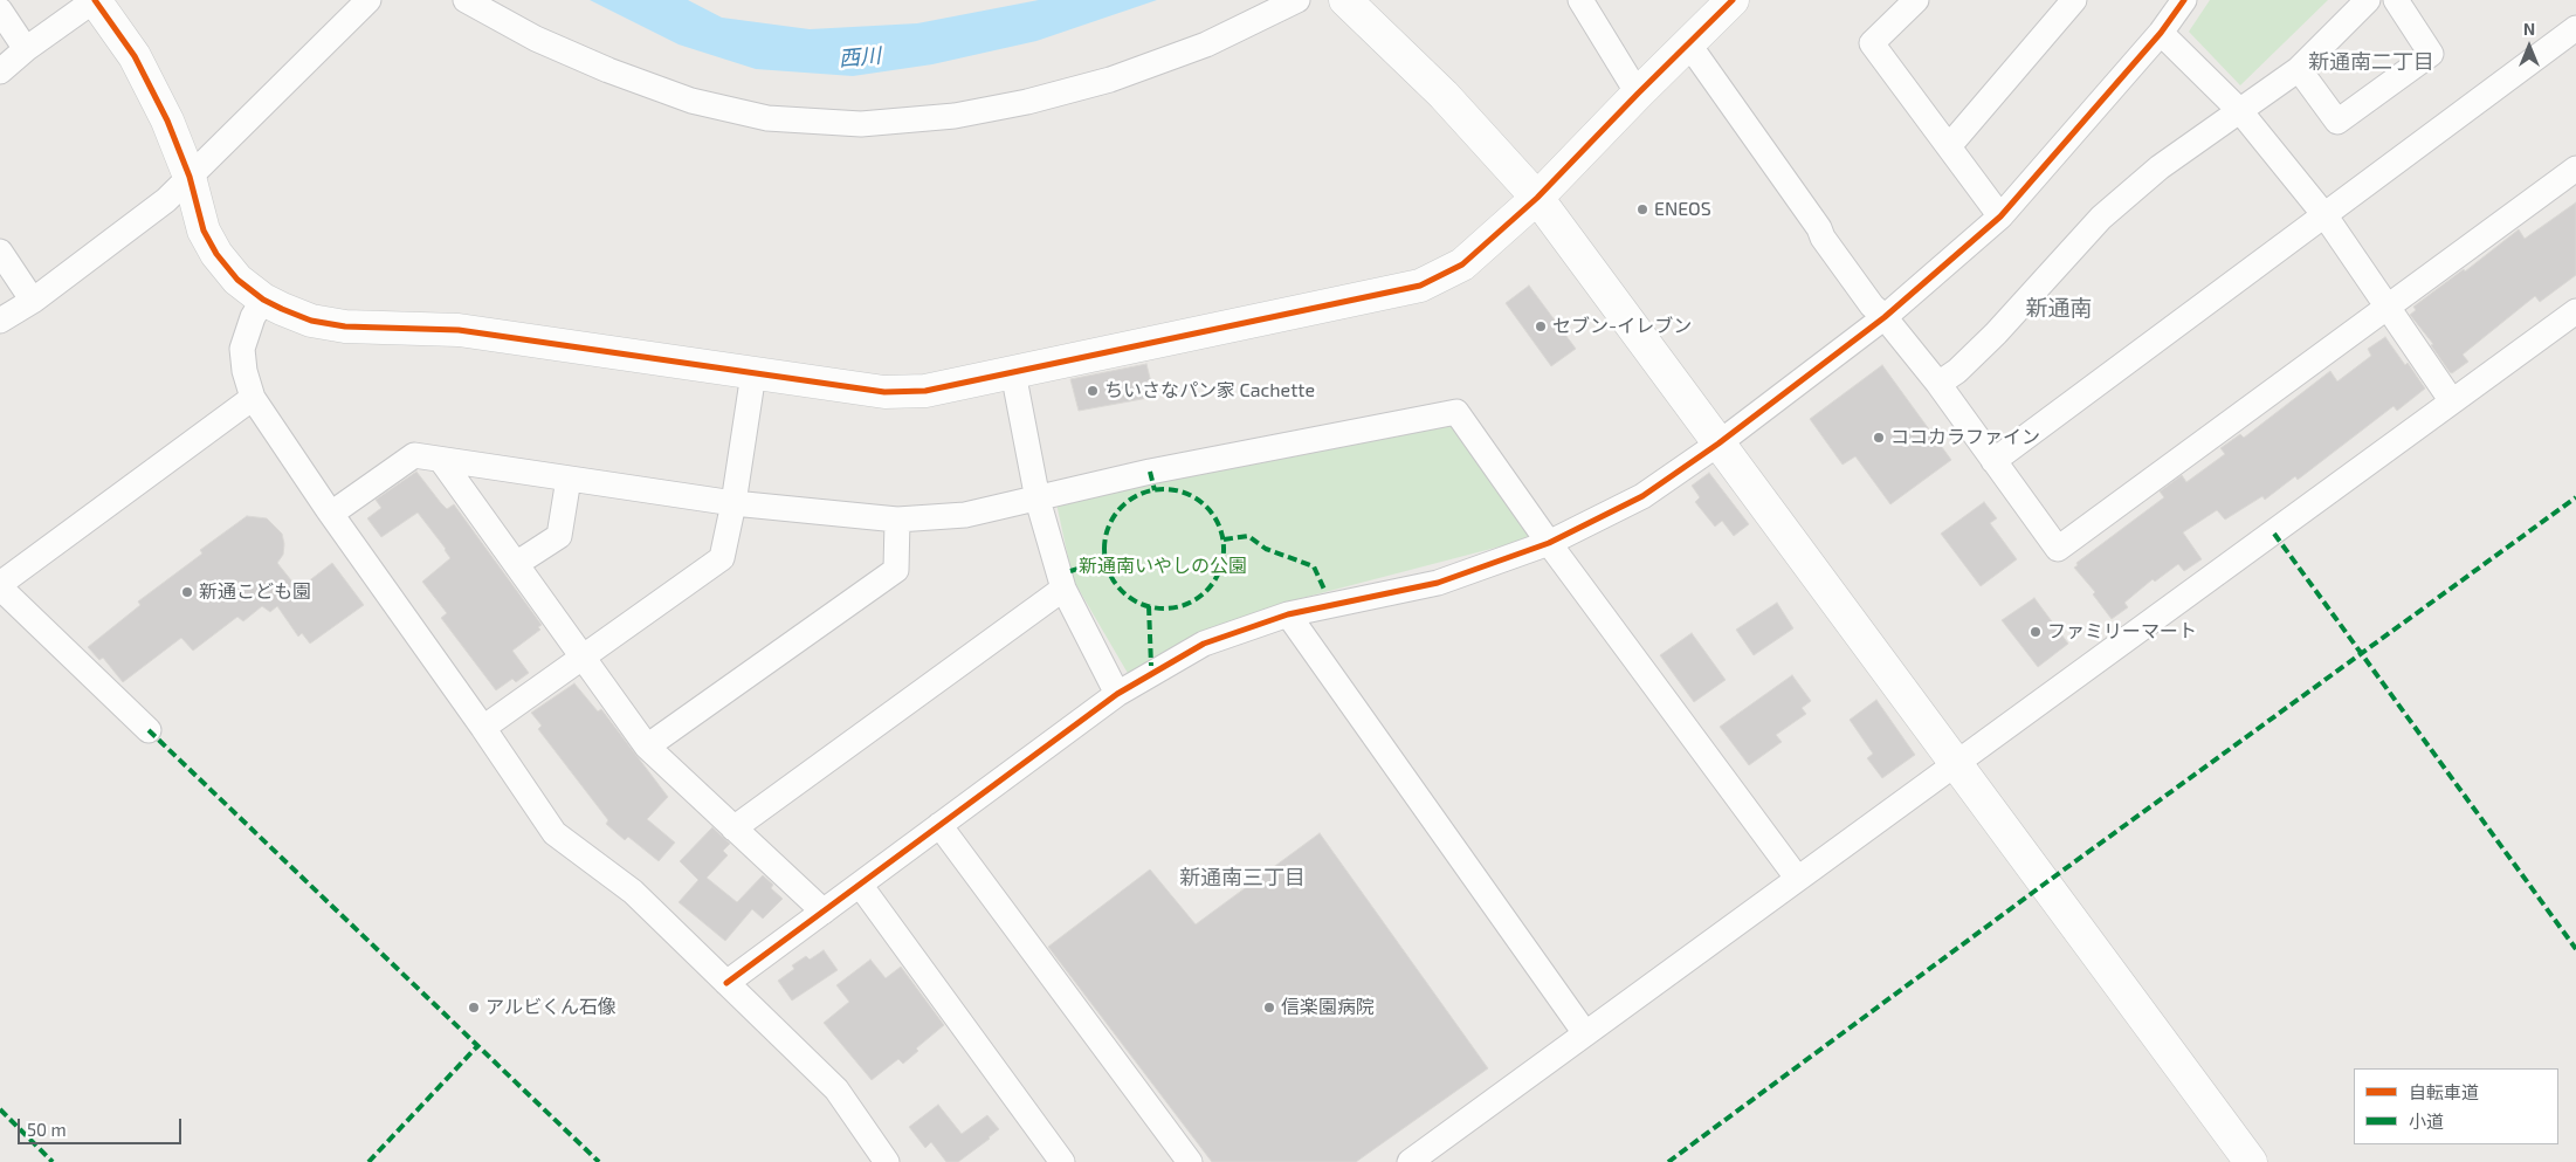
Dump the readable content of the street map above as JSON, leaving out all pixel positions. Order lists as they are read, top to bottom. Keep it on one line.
{"districts":["新通南二丁目","新通南","新通南三丁目"],"water":["西川"],"parks":["新通南いやしの公園"],"places":["ENEOS","セブン-イレブン","ちいさなパン家 Cachette","ココカラファイン","新通こども園","ファミリーマート","アルビくん石像","信楽園病院"],"legend":["自転車道","小道"],"scale_bar":"50 m","north":"top"}
